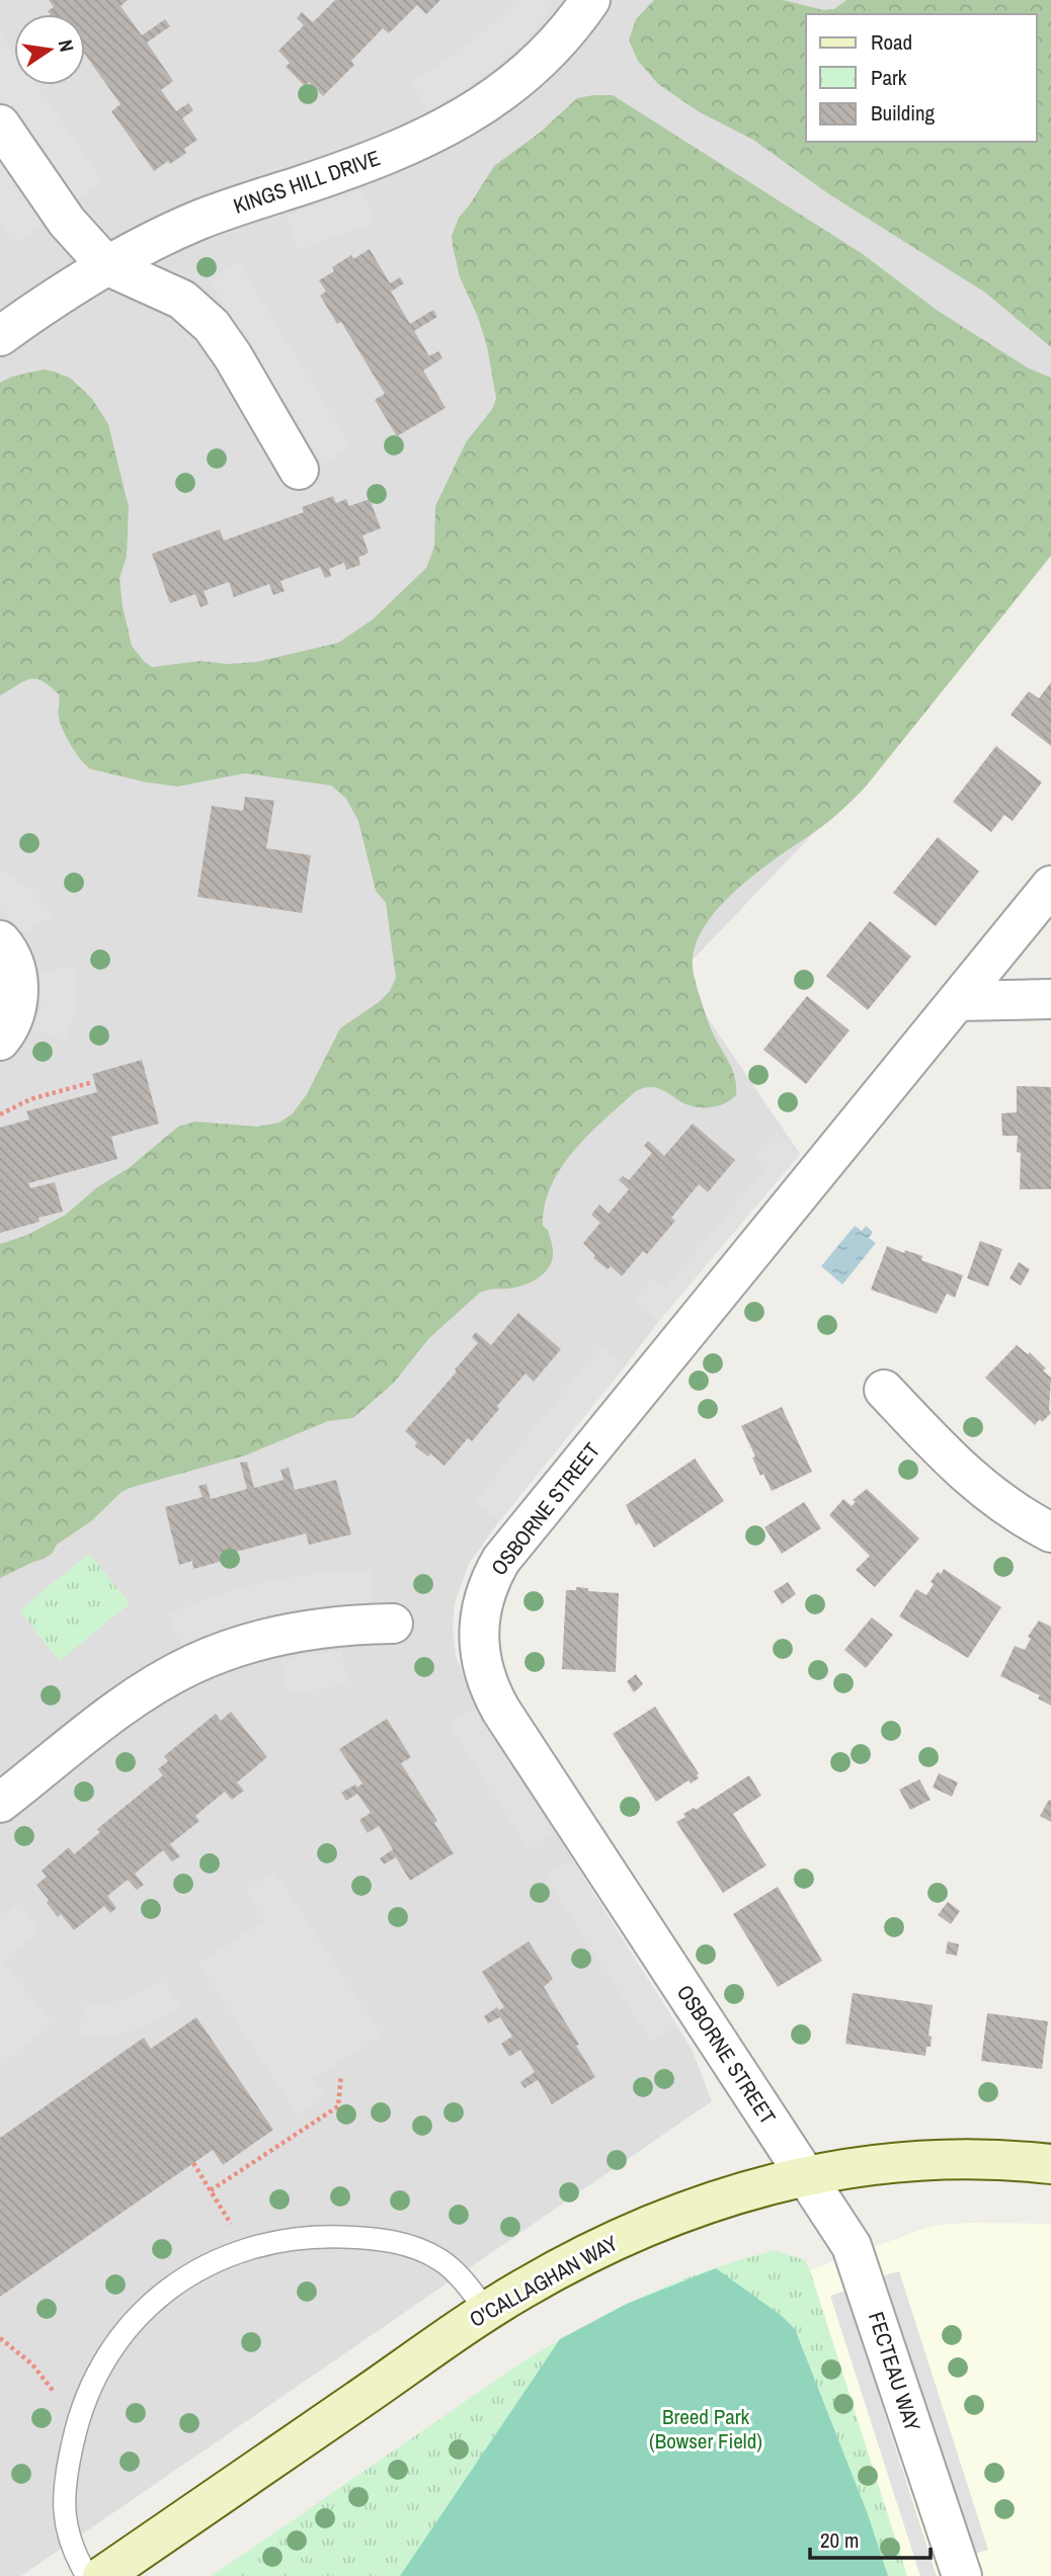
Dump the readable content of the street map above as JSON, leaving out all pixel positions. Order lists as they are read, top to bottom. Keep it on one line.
{"streets":{"street":["KINGS HILL DRIVE","OSBORNE STREET","O'CALLAGHAN WAY","FECTEAU WAY"]},"crossings":[["OSBORNE STREET","O'CALLAGHAN WAY"],["OSBORNE STREET","FECTEAU WAY"],["O'CALLAGHAN WAY","FECTEAU WAY"]],"parks":["Breed Park (Bowser Field)"],"legend":["Road","Park","Building"],"scale_bar":"20 m","north":"right"}
